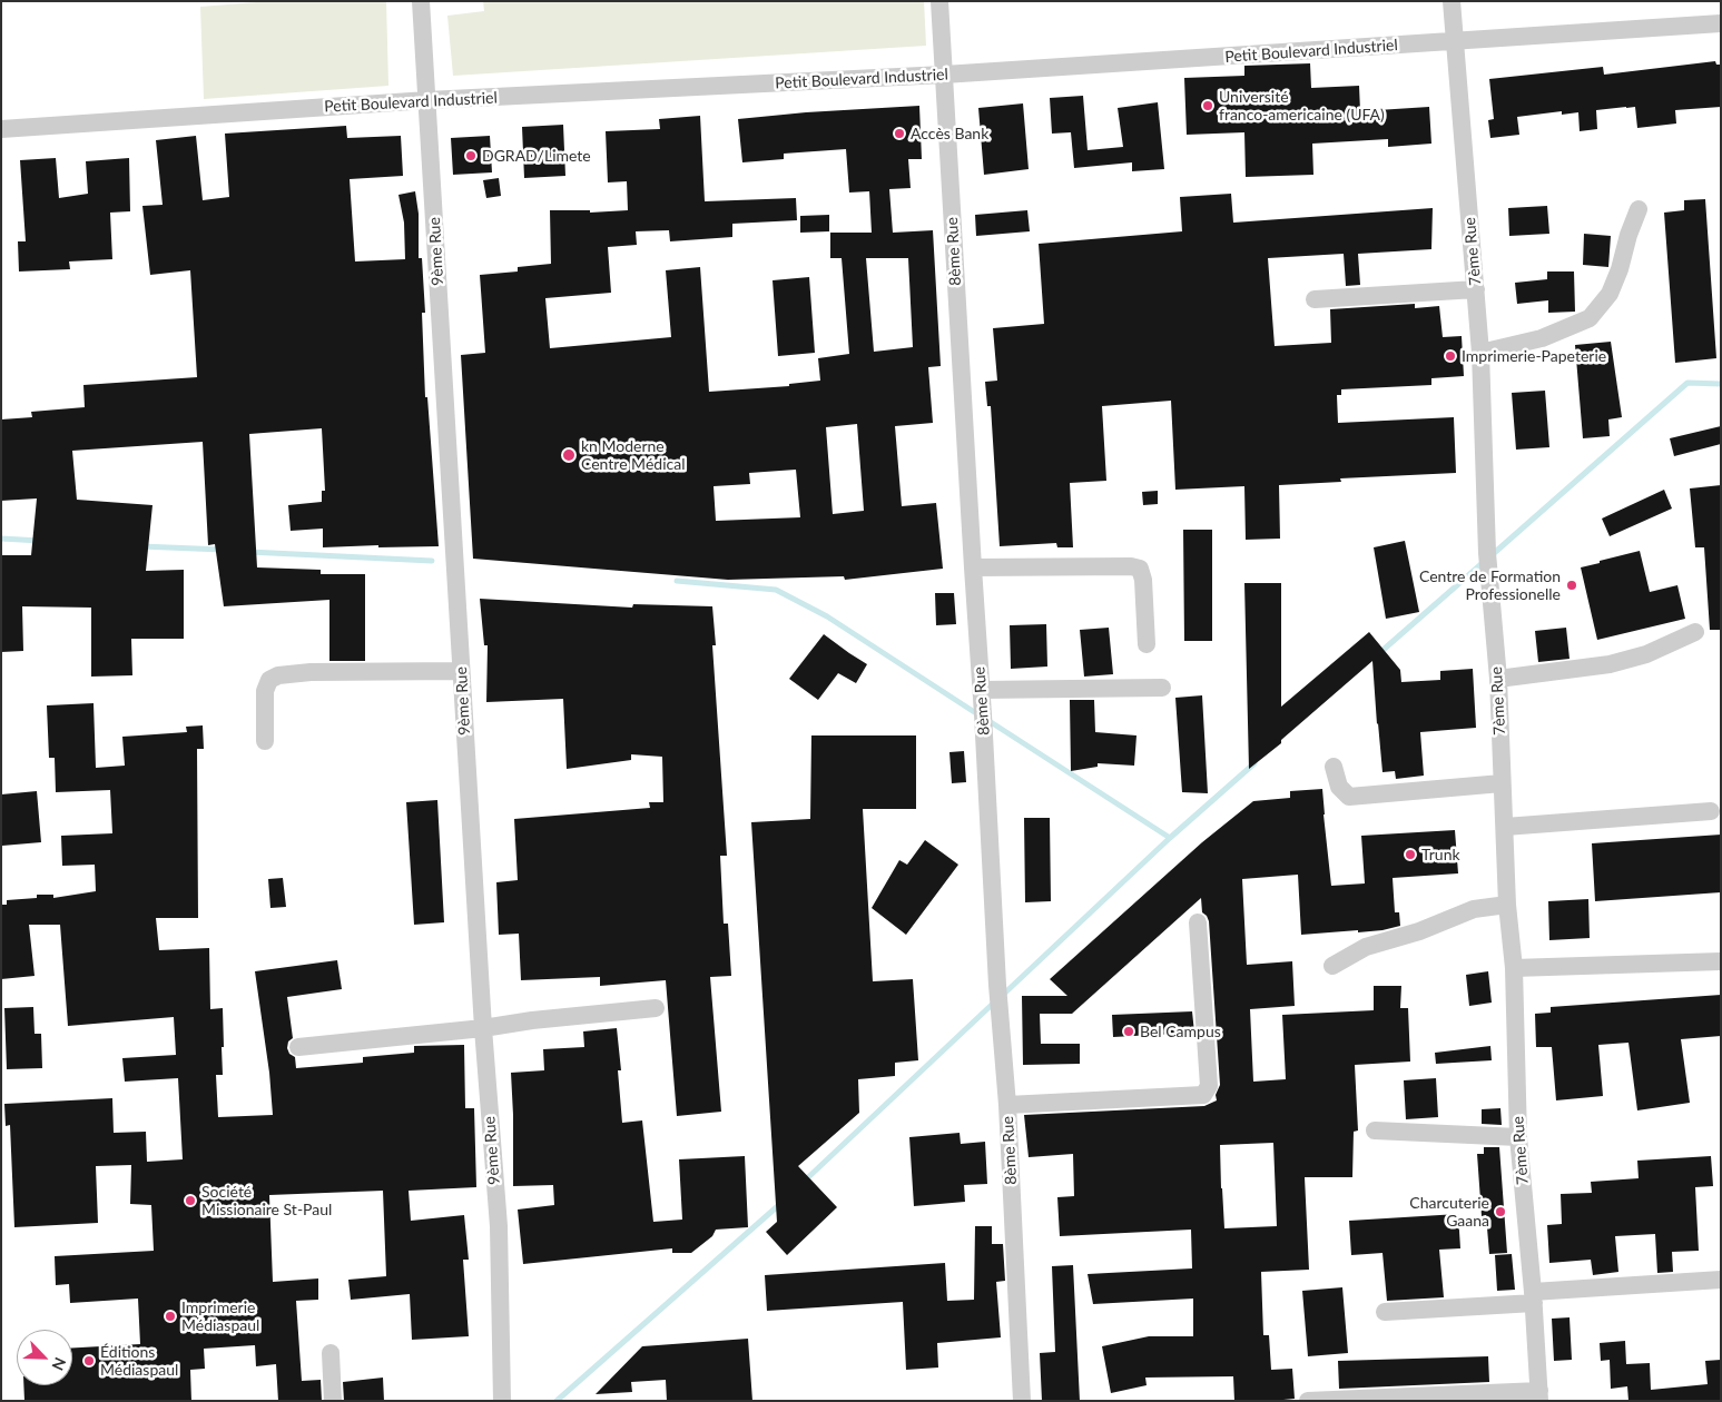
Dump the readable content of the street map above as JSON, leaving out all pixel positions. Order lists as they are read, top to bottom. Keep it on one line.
{"streets":{"street":["Petit Boulevard Industriel","9ème Rue","8ème Rue","7ème Rue"]},"crossings":[["Petit Boulevard Industriel","9ème Rue"],["Petit Boulevard Industriel","8ème Rue"],["Petit Boulevard Industriel","7ème Rue"]],"places":["Université franco-americaine (UFA)","Accès Bank","DGRAD/Limete","Imprimerie-Papeterie","kn Moderne Centre Médical","Centre de Formation Professionelle","Trunk","Bel Campus","Société Missionaire St-Paul","Charcuterie Gaana","Imprimerie Médiaspaul","Éditions Médiaspaul"],"north":"bottom right"}
